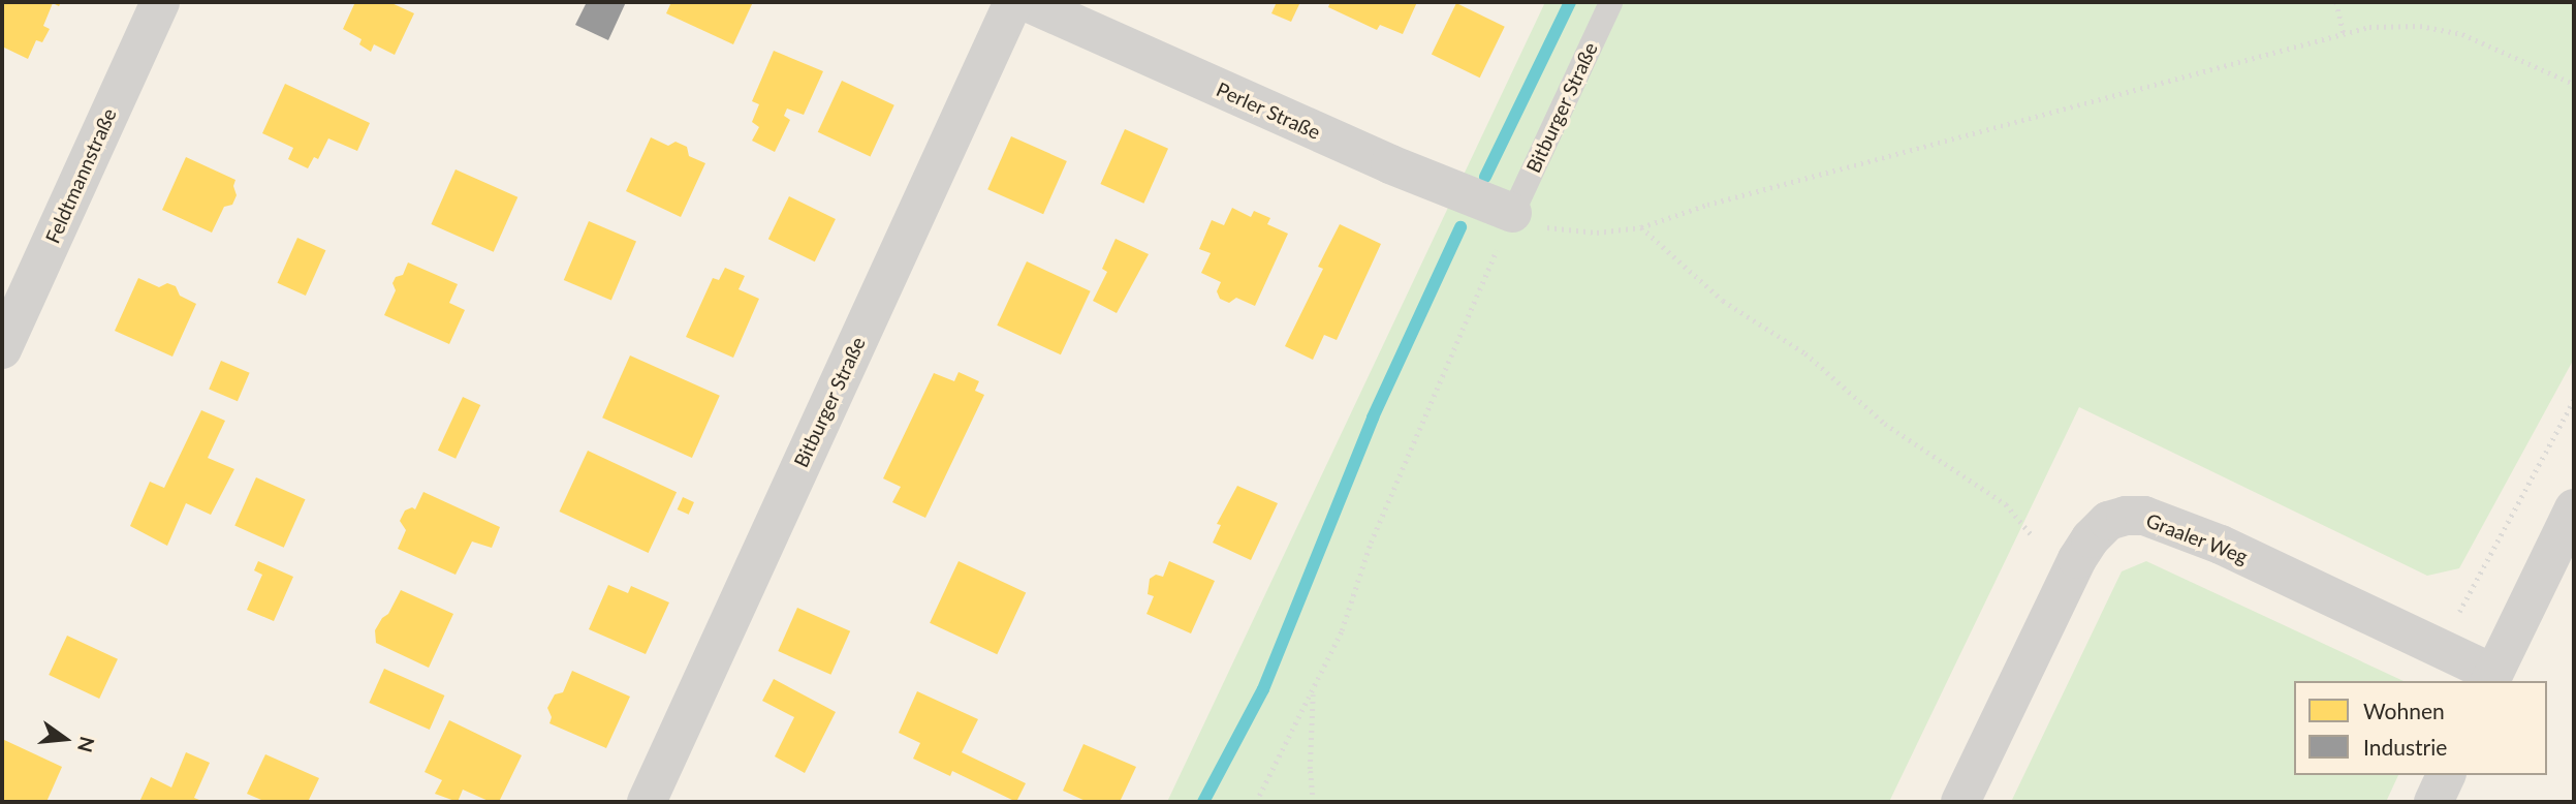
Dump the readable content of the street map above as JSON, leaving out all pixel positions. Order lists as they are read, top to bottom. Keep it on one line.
{"streets":{"street":["Bitburger Straße","Perler Straße","Feldtmannstraße","Graaler Weg"]},"crossings":[["Bitburger Straße","Perler Straße"]],"legend":["Wohnen","Industrie"],"north":"right"}
